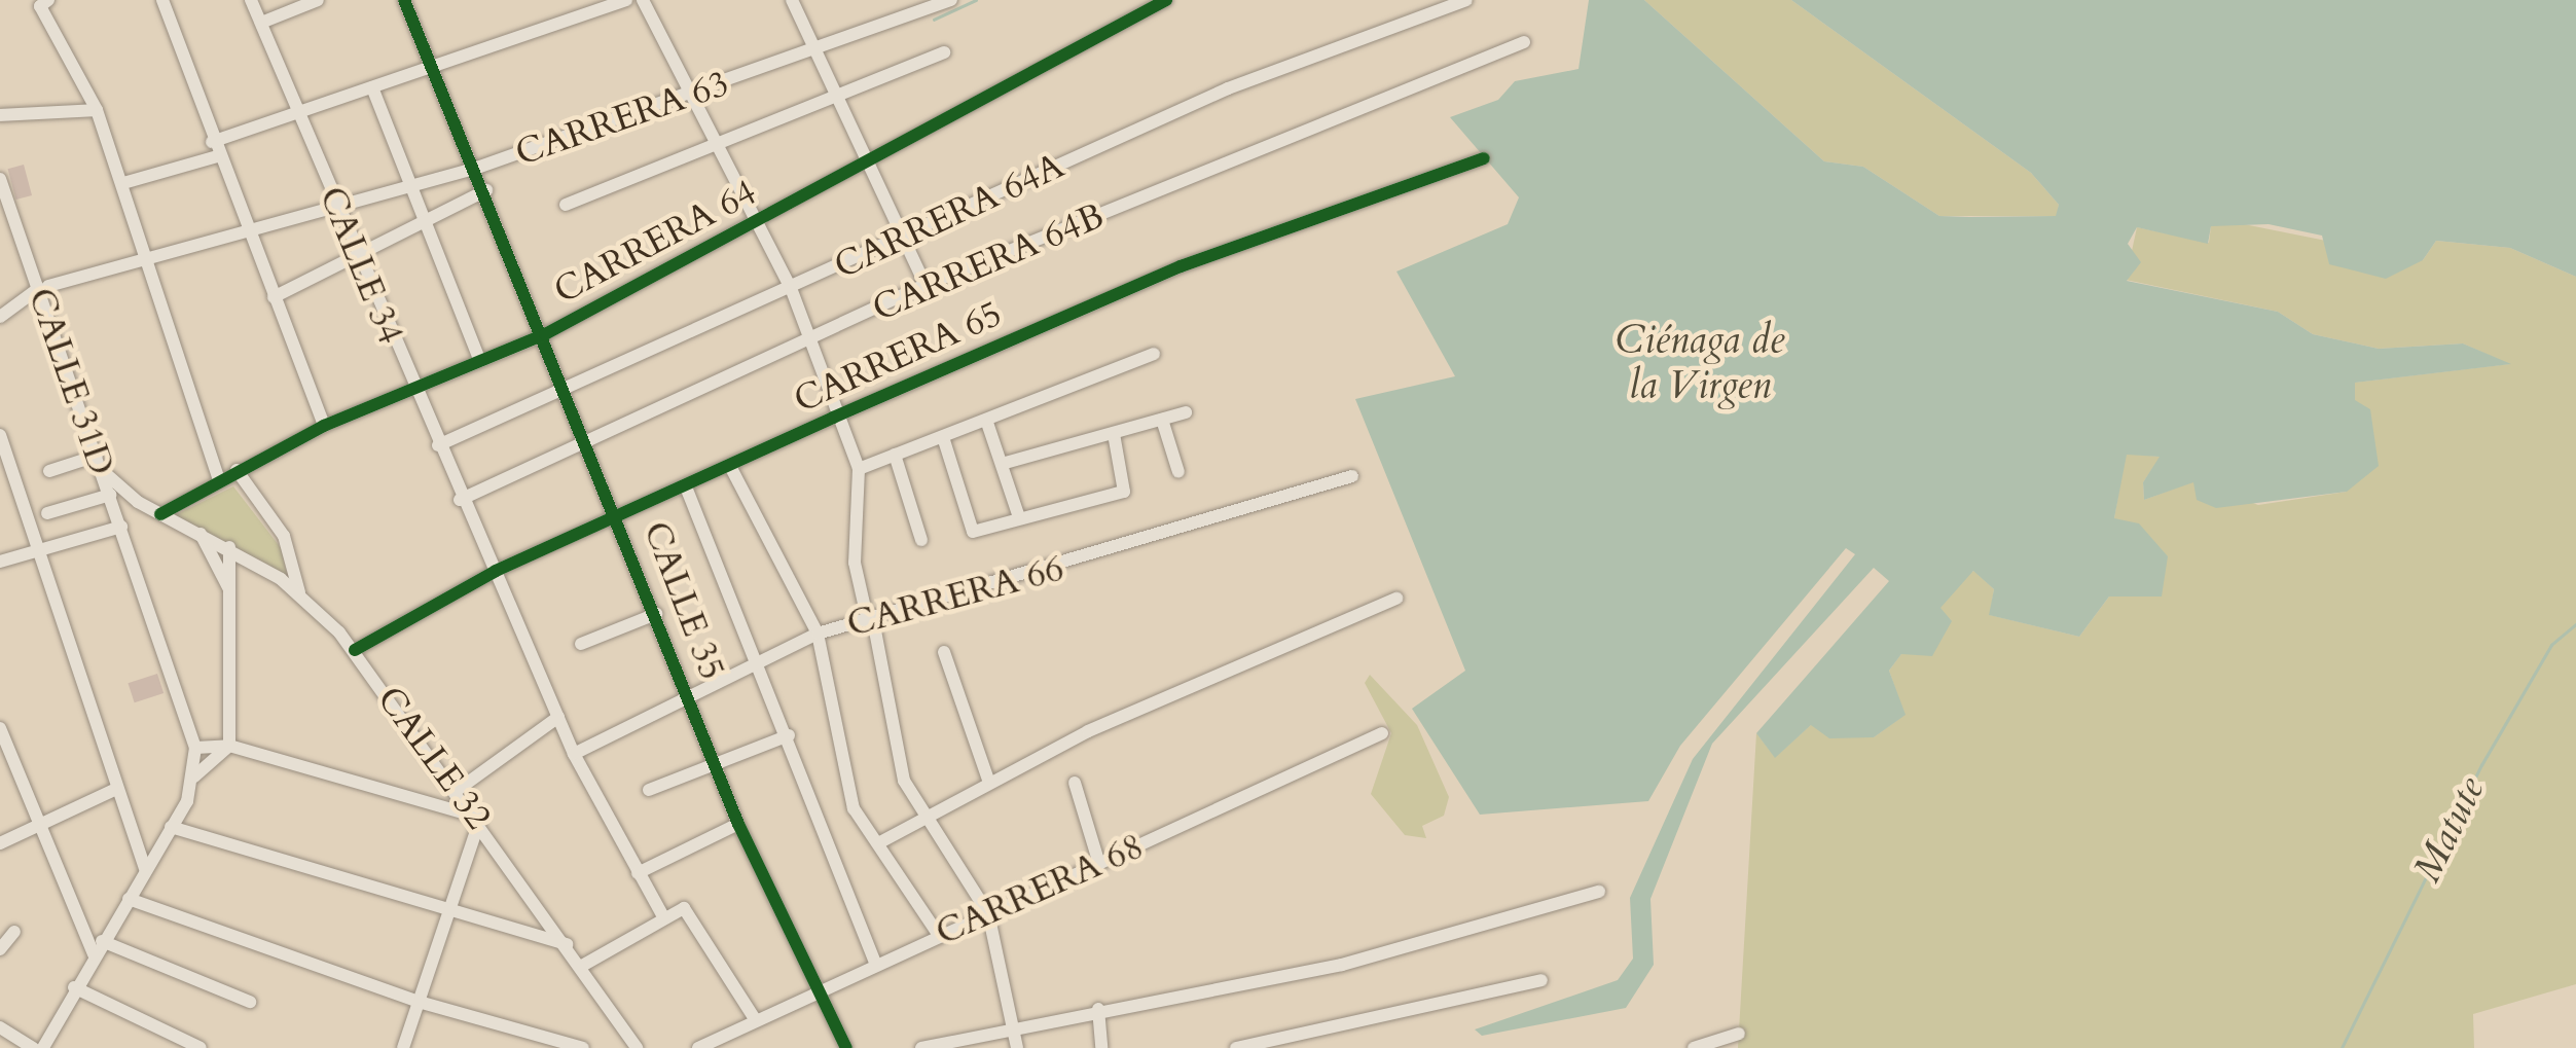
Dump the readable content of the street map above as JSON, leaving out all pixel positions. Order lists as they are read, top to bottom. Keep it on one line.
{"streets":{"street":["CARRERA 63","CARRERA 64A","CARRERA 64","CARRERA 64B","CALLE 34","CARRERA 65","CALLE 31D","CARRERA 66","CALLE 35","CALLE 32","CARRERA 68"]},"crossings":[["CARRERA 63","CALLE 34"],["CARRERA 63","CALLE 31D"],["CARRERA 63","CALLE 35"],["CARRERA 64A","CALLE 34"],["CARRERA 64A","CALLE 35"],["CARRERA 64","CALLE 34"],["CARRERA 64","CALLE 35"],["CARRERA 64","CALLE 32"],["CARRERA 64B","CALLE 34"],["CARRERA 64B","CALLE 35"],["CALLE 34","CARRERA 65"],["CALLE 34","CARRERA 66"],["CARRERA 65","CALLE 35"],["CARRERA 65","CALLE 32"],["CARRERA 66","CALLE 35"],["CALLE 35","CARRERA 68"]],"water":["Ciénaga de la Virgen","Matute"]}
